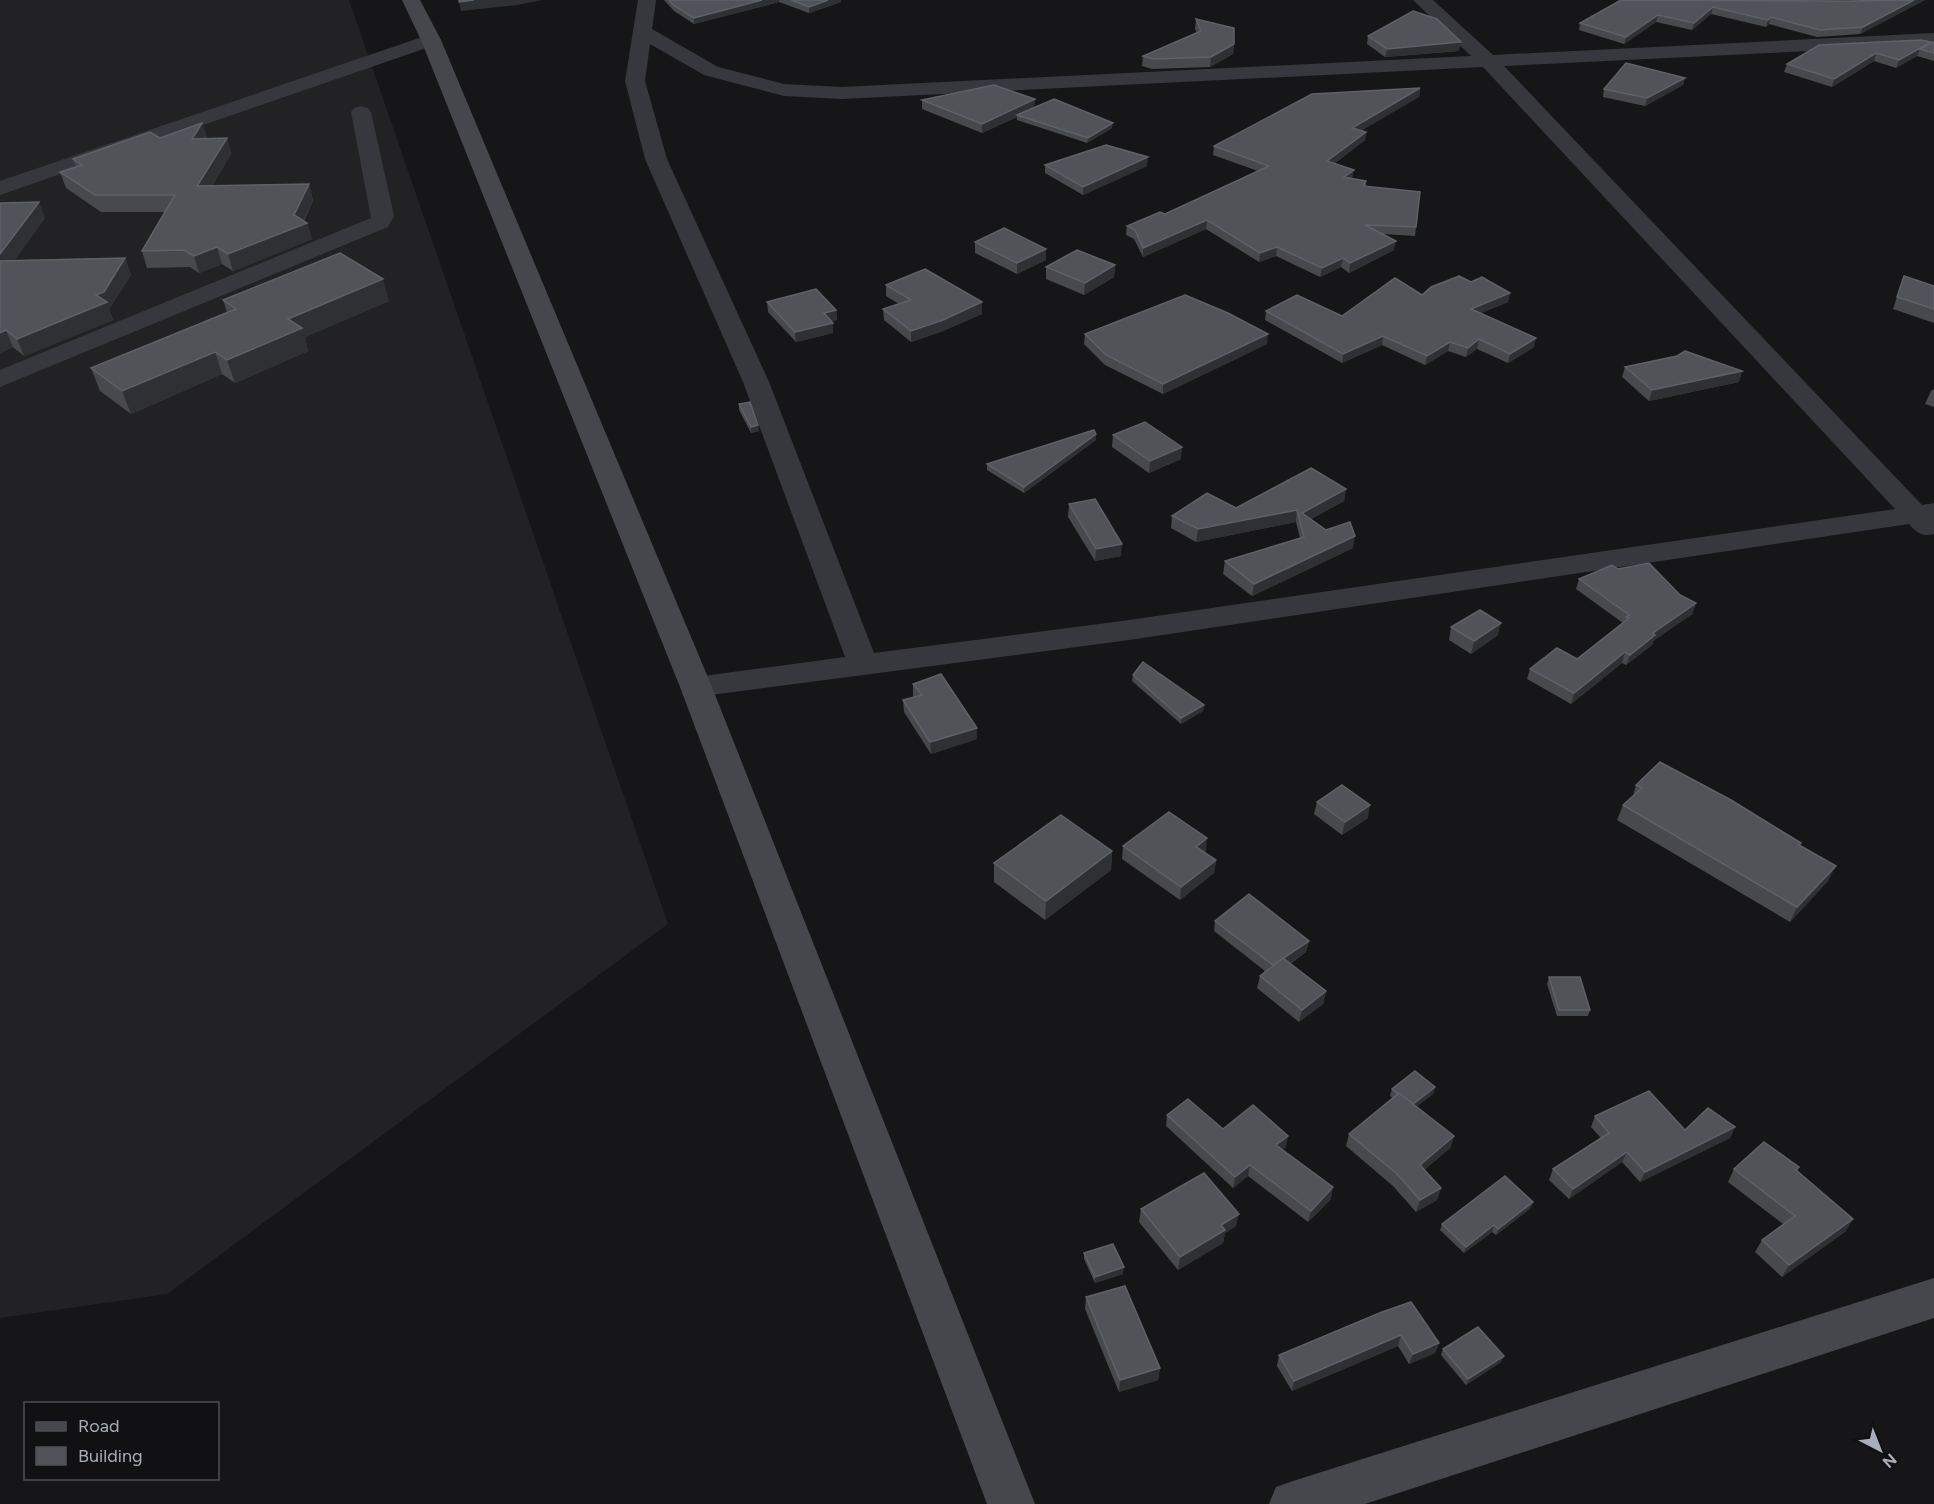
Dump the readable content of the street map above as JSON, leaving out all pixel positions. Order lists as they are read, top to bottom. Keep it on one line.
{"legend":["Road","Building"],"north":"bottom right"}
